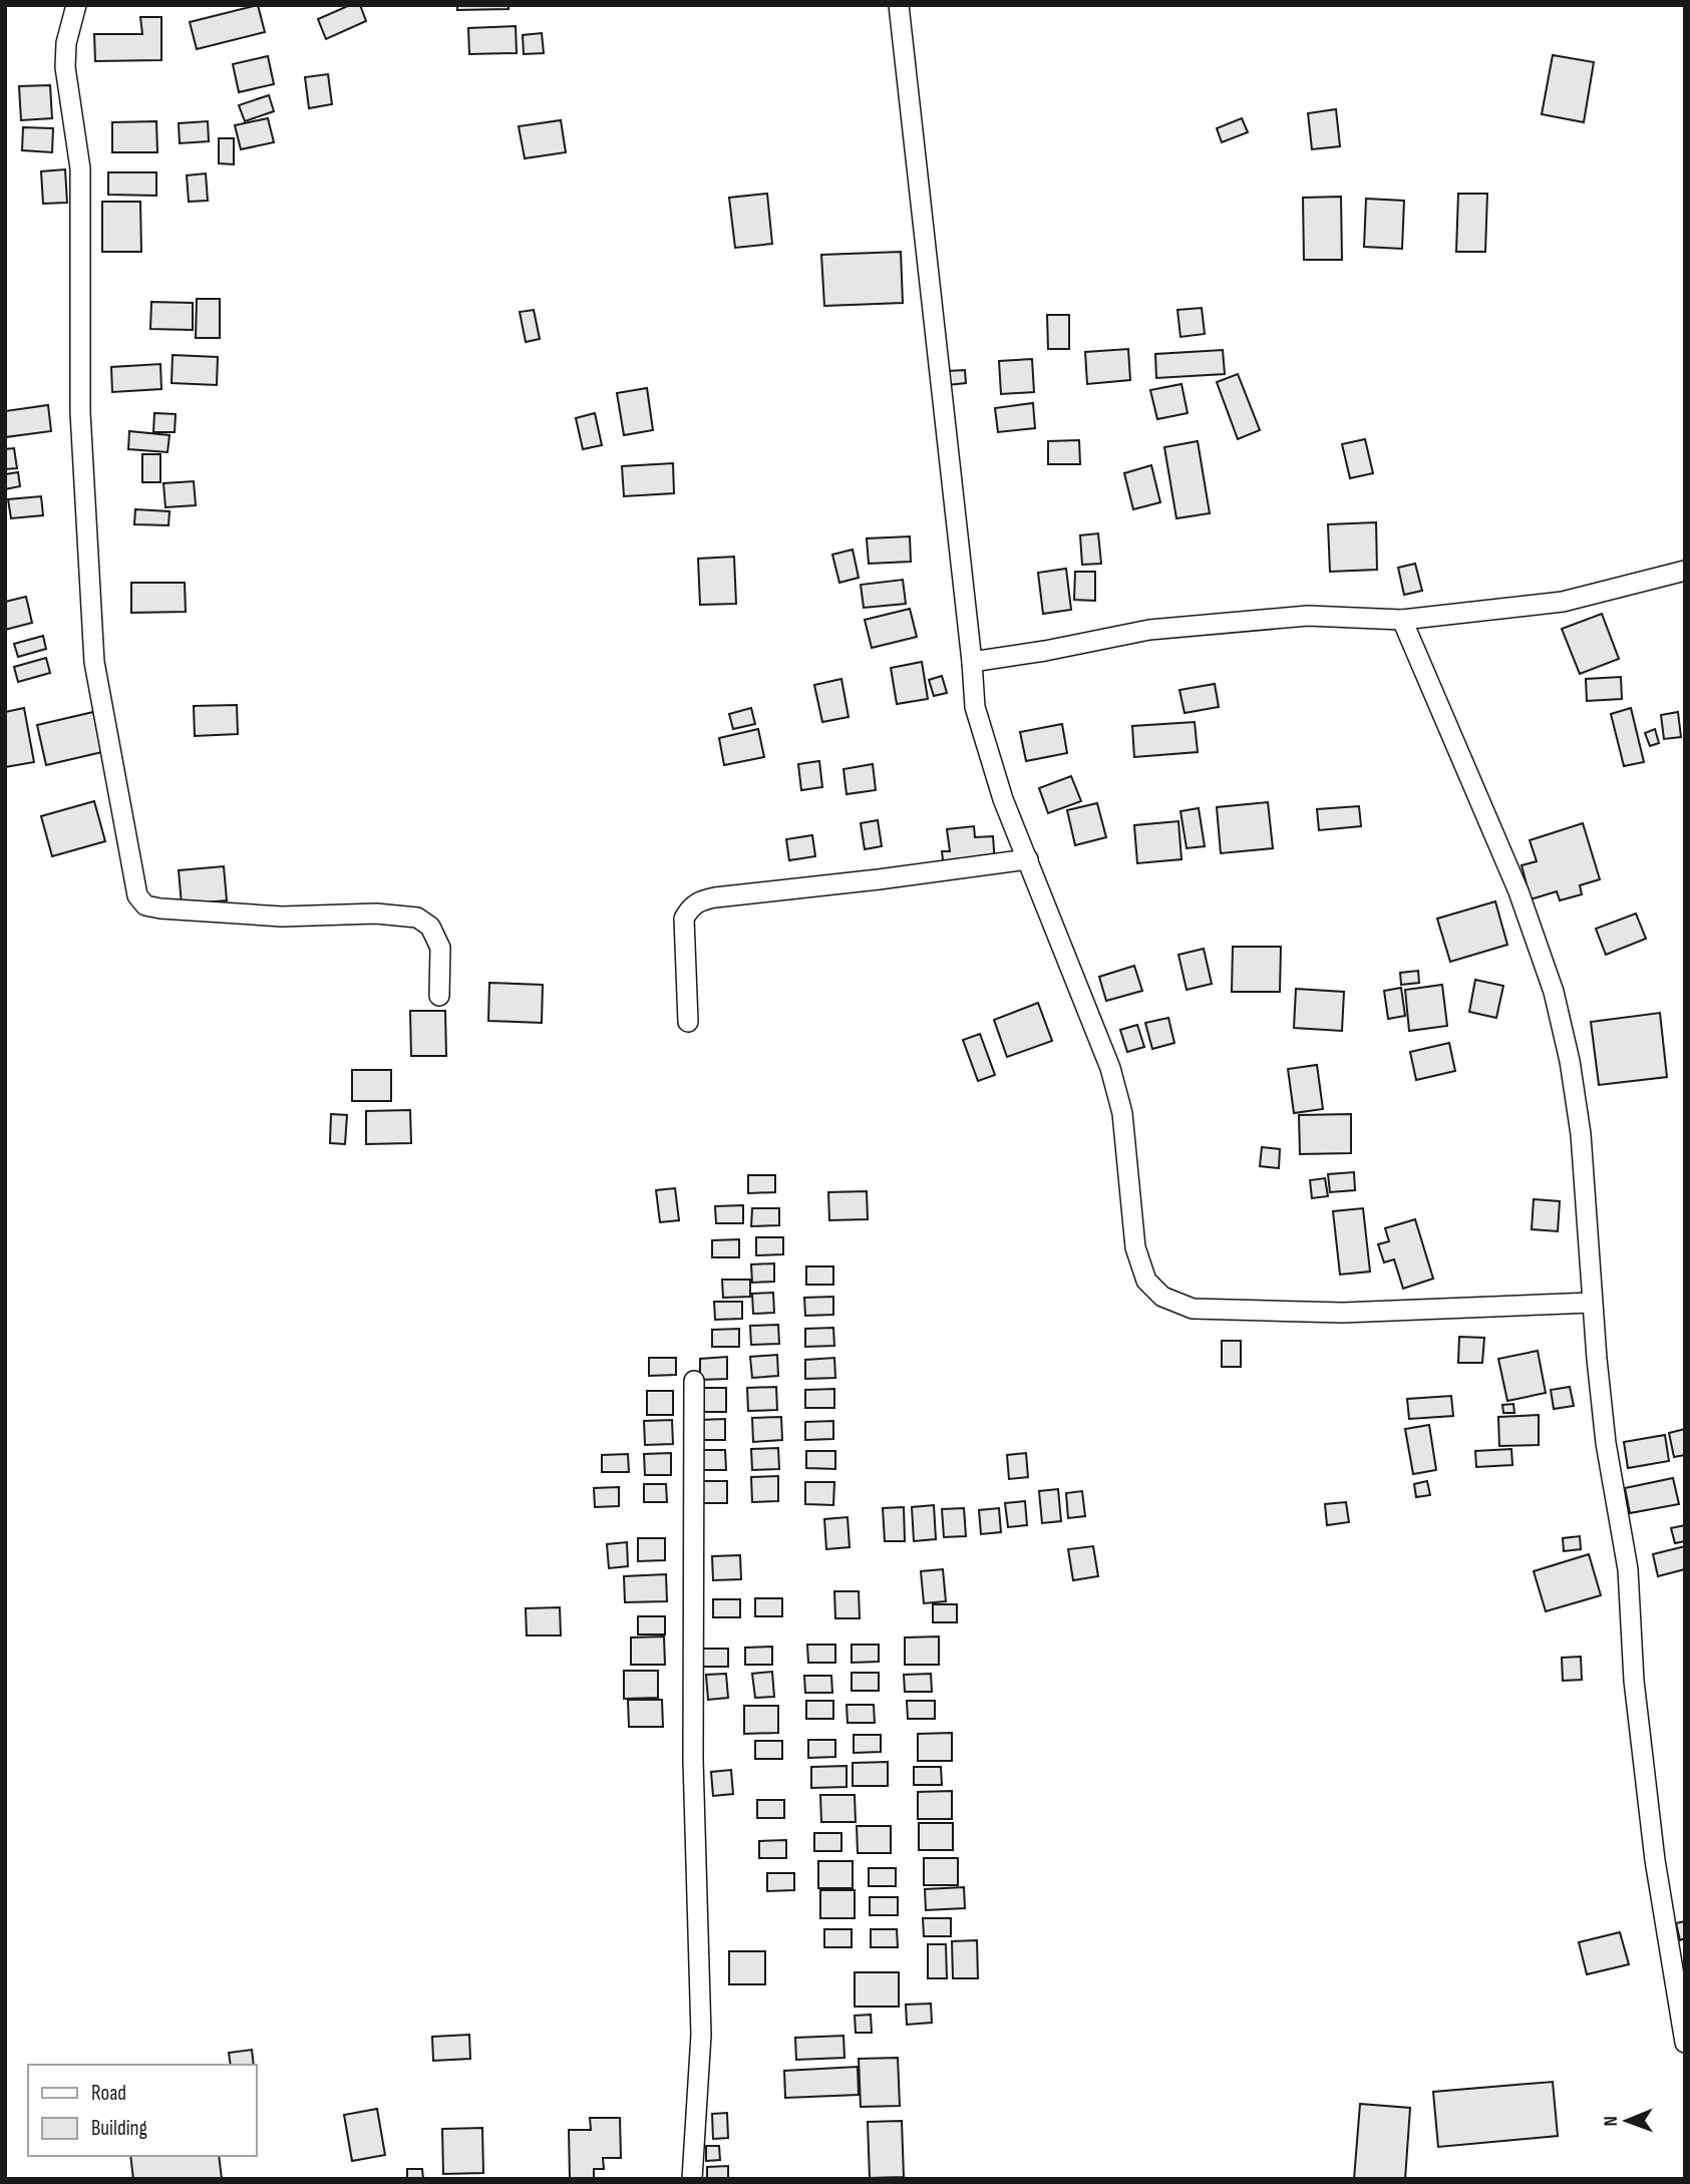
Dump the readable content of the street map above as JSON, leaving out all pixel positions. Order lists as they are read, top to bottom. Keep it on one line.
{"legend":["Road","Building"],"north":"left"}
